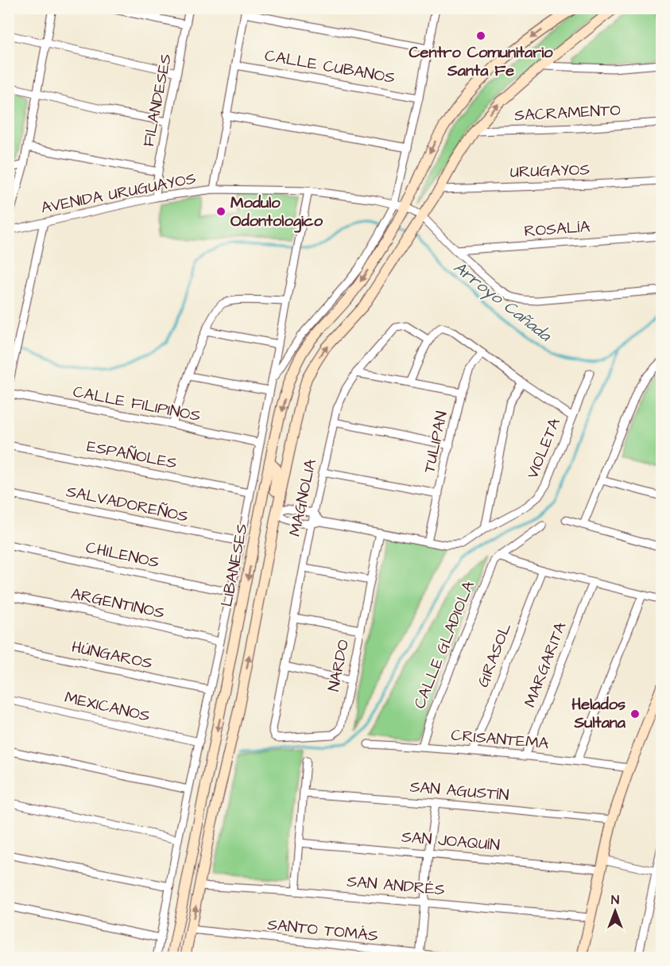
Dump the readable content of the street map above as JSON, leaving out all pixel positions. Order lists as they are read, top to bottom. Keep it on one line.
{"streets":{"main road":["LIBANESES"],"street":["CALLE CUBANOS","FILANDESES","SACRAMENTO","URUGAYOS","AVENIDA URUGUAYOS","ROSALÍA","CALLE FILIPINOS","TULIPAN","VIOLETA","ESPAÑOLES","MAGNOLIA","SALVADOREÑOS","CHILENOS","ARGENTINOS","CALLE GLADIOLA","HÚNGAROS","GIRASOL","MARGARITA","NARDO","MEXICANOS","CRISANTEMA","SAN AGUSTÍN","SAN JOAQUÍN","SAN ANDRÉS","SANTO TOMÁS"]},"crossings":[["FILANDESES","AVENIDA URUGUAYOS"],["SACRAMENTO","LIBANESES"],["URUGAYOS","LIBANESES"],["AVENIDA URUGUAYOS","ROSALÍA"],["AVENIDA URUGUAYOS","LIBANESES"],["CALLE FILIPINOS","LIBANESES"],["TULIPAN","VIOLETA"],["ESPAÑOLES","LIBANESES"],["MAGNOLIA","NARDO"],["SALVADOREÑOS","LIBANESES"],["CHILENOS","LIBANESES"],["LIBANESES","ARGENTINOS"],["LIBANESES","HÚNGAROS"],["LIBANESES","MEXICANOS"],["LIBANESES","SAN ANDRÉS"],["LIBANESES","SANTO TOMÁS"],["CALLE GLADIOLA","CRISANTEMA"],["GIRASOL","CRISANTEMA"],["MARGARITA","CRISANTEMA"]],"water":["Arroyo Cañada"],"places":["Centro Comunitario Santa Fe","Modulo Odontologico","Helados Sultana"],"north":"top"}
